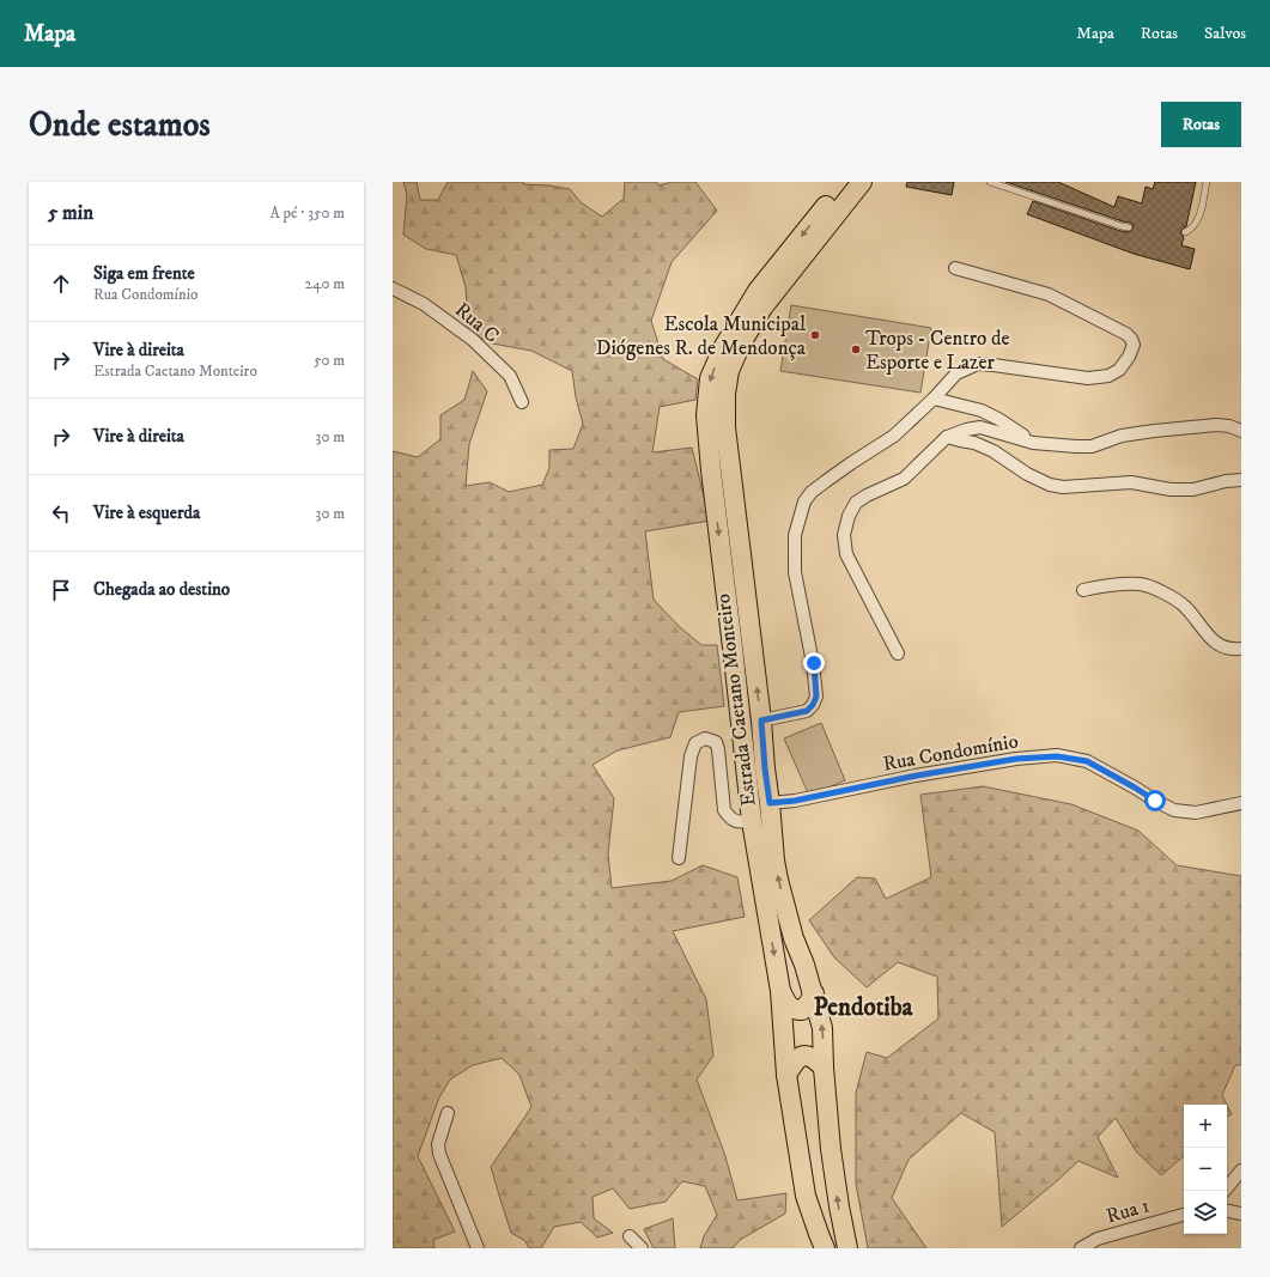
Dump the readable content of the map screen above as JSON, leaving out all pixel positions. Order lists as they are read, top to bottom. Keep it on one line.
{"streets":{"main road":["Estrada Caetano Monteiro"],"street":["Rua C","Rua Condomínio","Rua 1"]},"crossings":[["Estrada Caetano Monteiro","Rua Condomínio"]],"districts":["Pendotiba"],"places":["Escola Municipal Diógenes R. de Mendonça","Trops - Centro de Esporte e Lazer"],"page":{"header":"Mapa","nav":["Mapa","Rotas","Salvos"],"buttons":"Rotas","title":"Onde estamos","heading":["5 min","A pé · 350 m"],"list":[["Siga em frente","Rua Condomínio","240 m"],["Vire à direita","Estrada Caetano Monteiro","50 m"],["Vire à direita","30 m"],["Vire à esquerda","30 m"],"Chegada ao destino"],"map_buttons":["+","−"]}}
